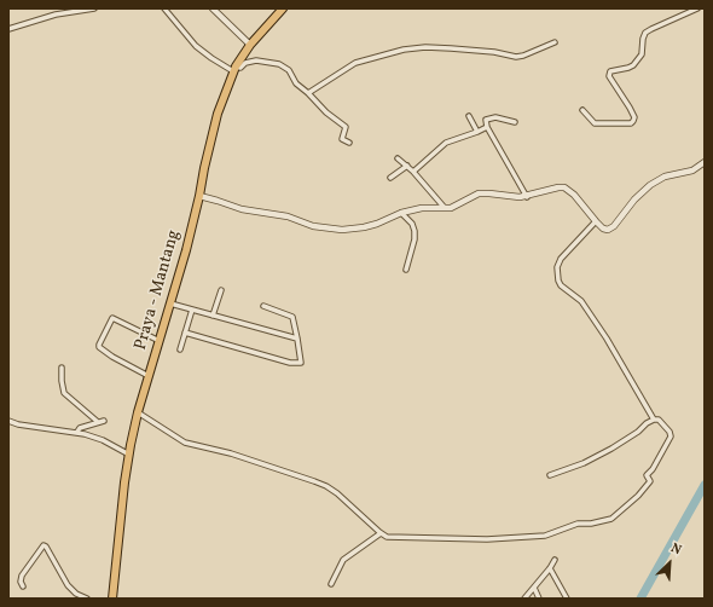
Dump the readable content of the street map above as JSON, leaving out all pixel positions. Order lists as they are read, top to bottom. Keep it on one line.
{"streets":{"main road":["Praya - Mantang"]},"north":"top right"}
